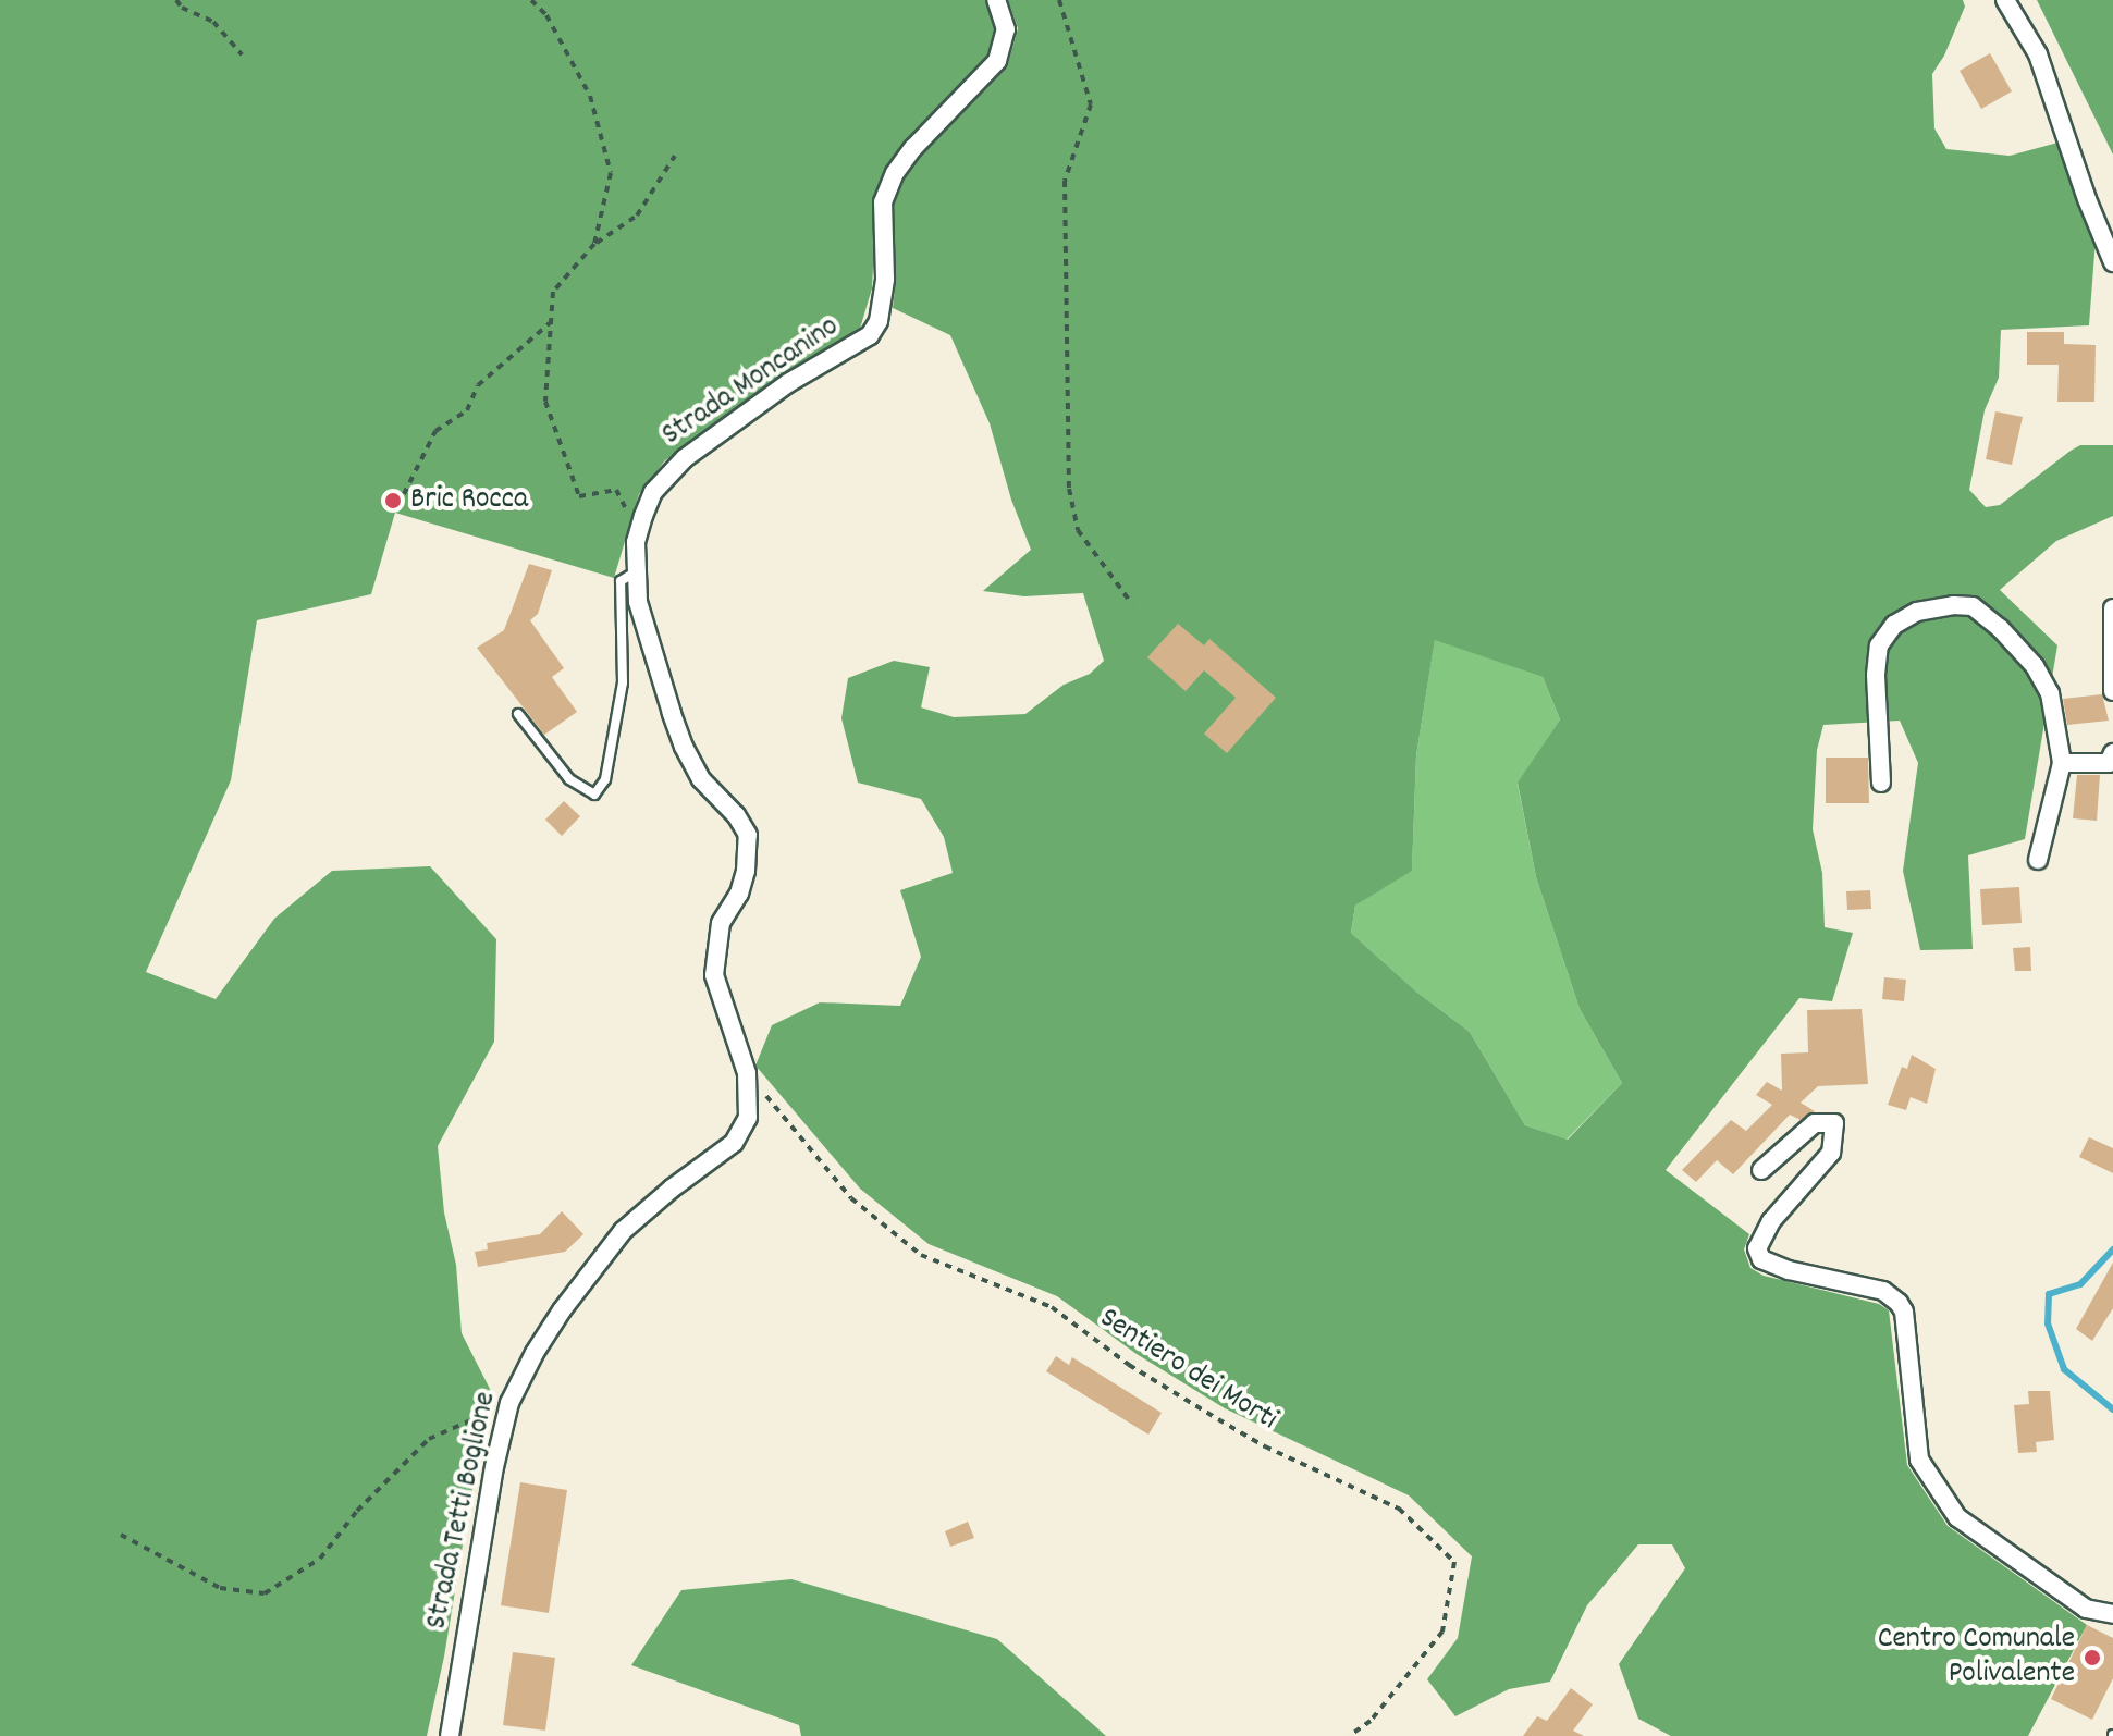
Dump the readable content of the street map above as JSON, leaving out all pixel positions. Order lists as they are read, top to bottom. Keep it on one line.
{"streets":{"street":["Strada Moncanino","Strada Tetti Boglione"],"path":["Sentiero dei Morti"]},"crossings":[["Strada Moncanino","Sentiero dei Morti"],["Strada Moncanino","Strada Tetti Boglione"],["Sentiero dei Morti","Strada Tetti Boglione"]],"places":["Bric Rocca","Centro Comunale Polivalente"]}
